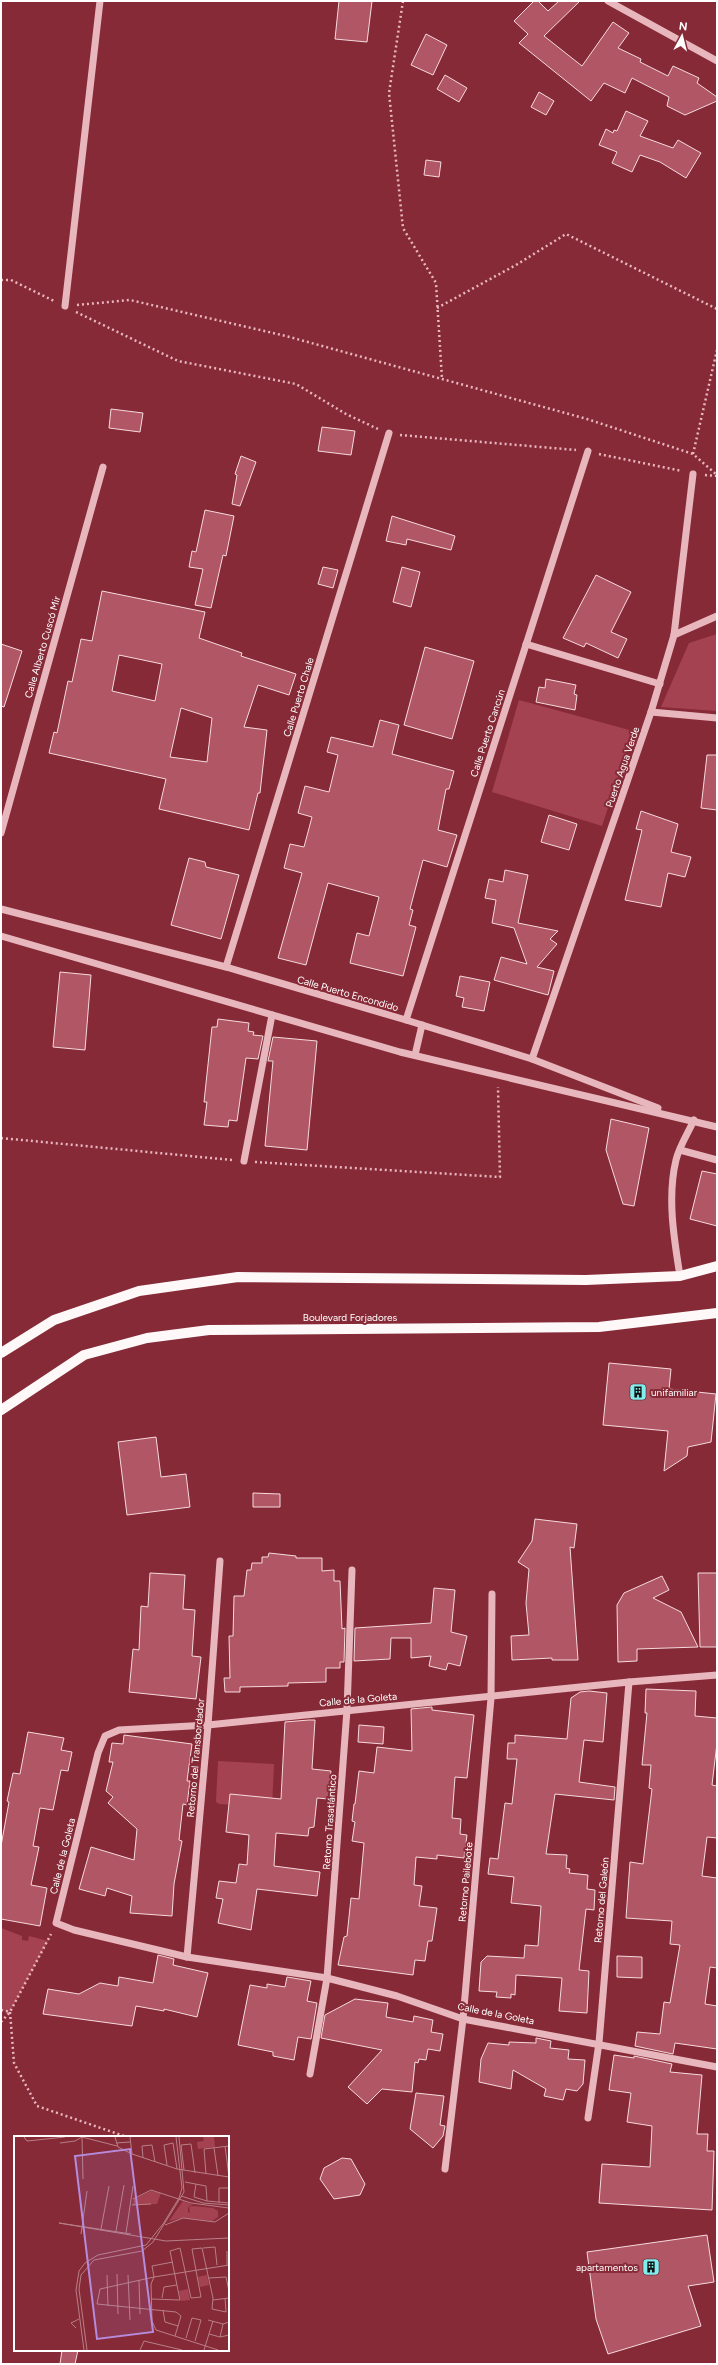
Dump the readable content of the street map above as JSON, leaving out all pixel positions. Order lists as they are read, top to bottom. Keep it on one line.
{"streets":{"main road":["Boulevard Forjadores"],"street":["Calle Alberto Cuscó Mir","Calle Puerto Chale","Calle Puerto Cancún","Puerto Agua Verde","Calle Puerto Encondido","Calle de la Goleta","Retorno del Transbordador","Retorno Trasatlántico","Retorno Pailebote","Retorno del Galeón"]},"crossings":[["Calle Puerto Chale","Calle Puerto Encondido"],["Calle Puerto Cancún","Calle Puerto Encondido"],["Puerto Agua Verde","Calle Puerto Encondido"],["Calle de la Goleta","Retorno del Transbordador"],["Calle de la Goleta","Retorno Trasatlántico"],["Calle de la Goleta","Retorno Pailebote"],["Calle de la Goleta","Retorno del Galeón"]],"places":{"building":["unifamiliar","apartamentos"]},"north":"top"}
